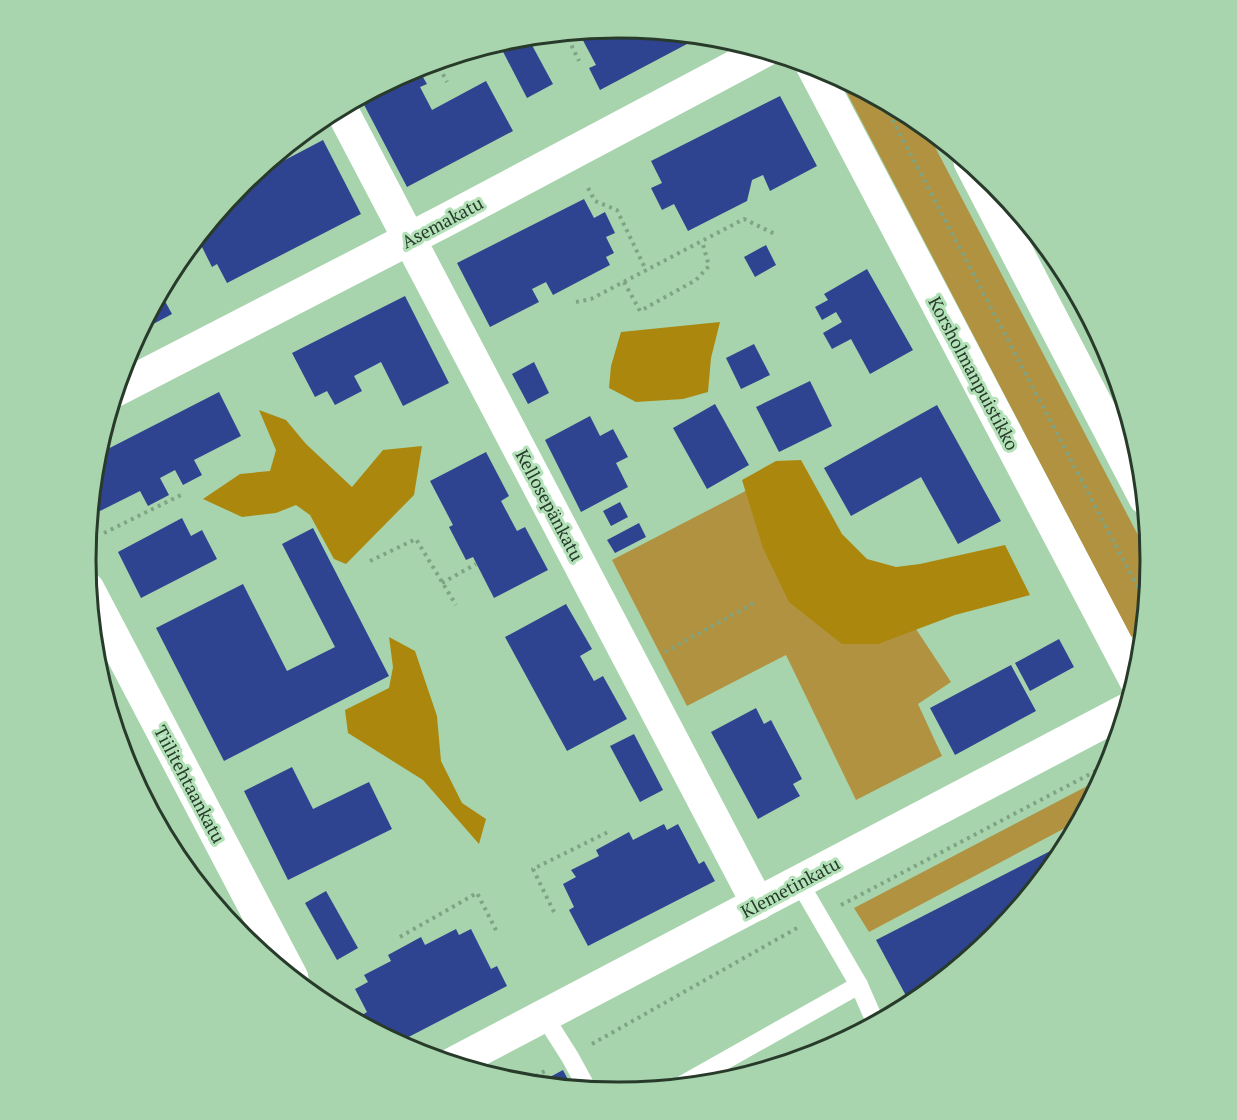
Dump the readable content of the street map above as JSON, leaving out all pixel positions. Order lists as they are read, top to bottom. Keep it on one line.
{"streets":{"street":["Asemakatu","Korsholmanpuistikko","Kellosepänkatu","Tiilitehtaankatu","Klemetinkatu"]},"crossings":[["Asemakatu","Kellosepänkatu"],["Kellosepänkatu","Klemetinkatu"]]}
